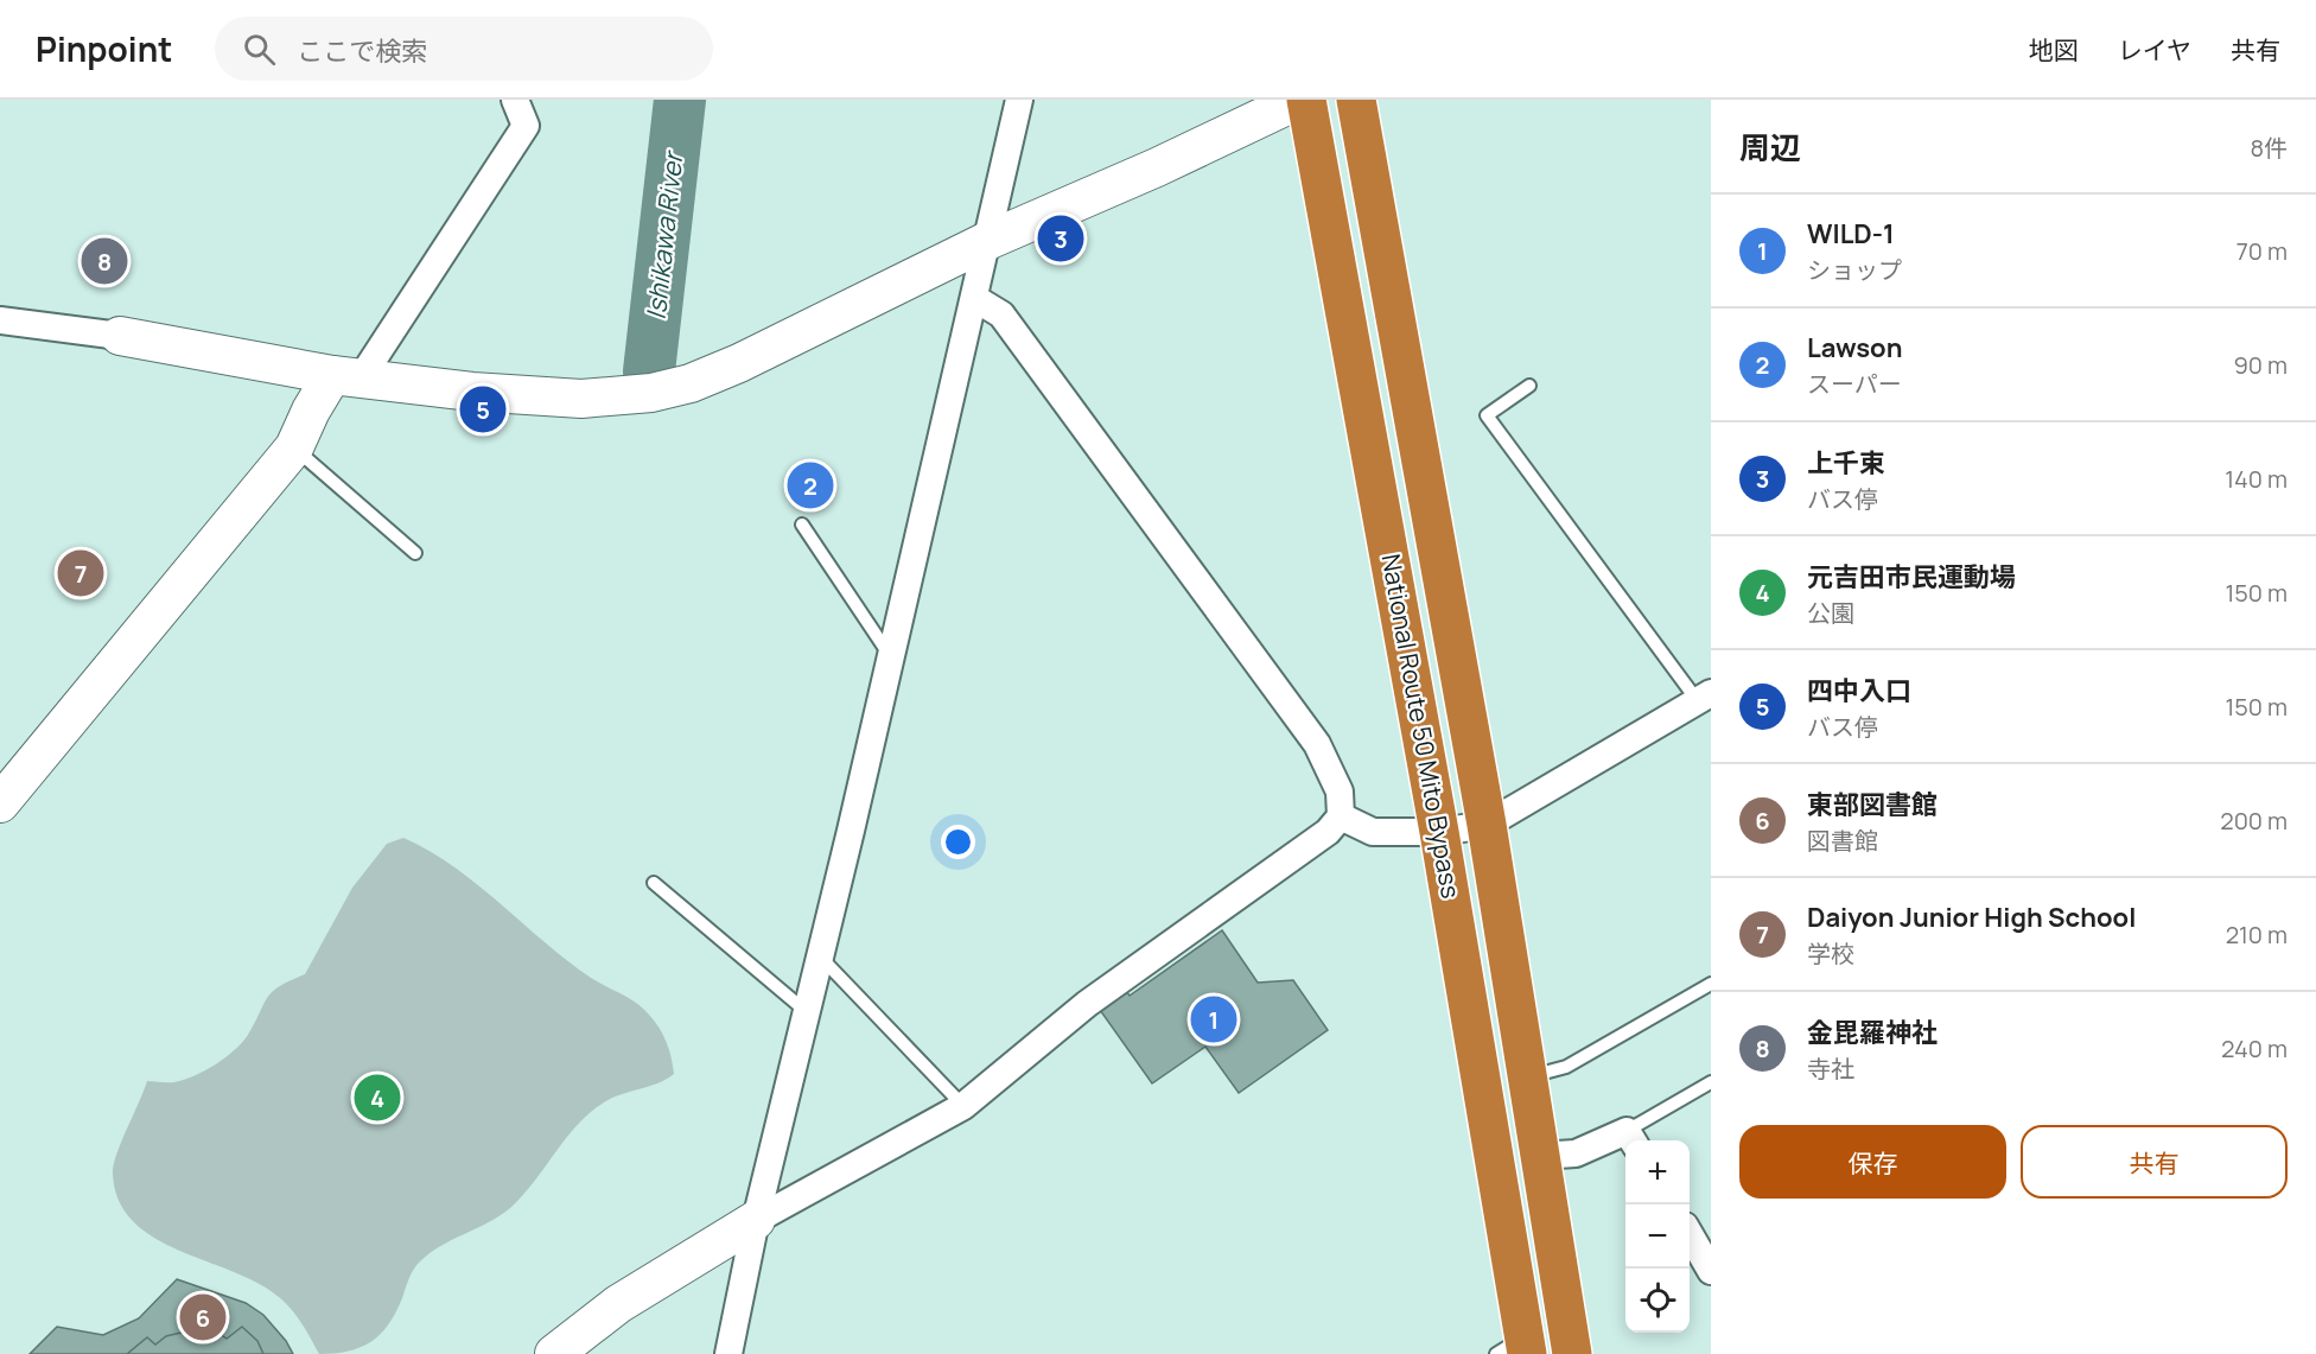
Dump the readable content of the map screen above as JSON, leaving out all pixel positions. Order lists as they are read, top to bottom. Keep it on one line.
{"streets":{"highway":["National Route 50 Mito Bypass"]},"water":["Ishikawa River"],"page":{"header":"Pinpoint","search":"ここで検索","nav":["地図","レイヤ","共有"],"heading":["周辺","8件"],"list":[{"mark":"1","name":"WILD-1","note":"ショップ","value":"70 m"},{"mark":"2","name":"Lawson","note":"スーパー","value":"90 m"},{"mark":"3","name":"上千束","note":"バス停","value":"140 m"},{"mark":"4","name":"元吉田市民運動場","note":"公園","value":"150 m"},{"mark":"5","name":"四中入口","note":"バス停","value":"150 m"},{"mark":"6","name":"東部図書館","note":"図書館","value":"200 m"},{"mark":"7","name":"Daiyon Junior High School","note":"学校","value":"210 m"},{"mark":"8","name":"金毘羅神社","note":"寺社","value":"240 m"}],"pins":["3","8","5","2","7","1","4","6"],"buttons":["保存","共有"],"map_buttons":["+","−"]}}
